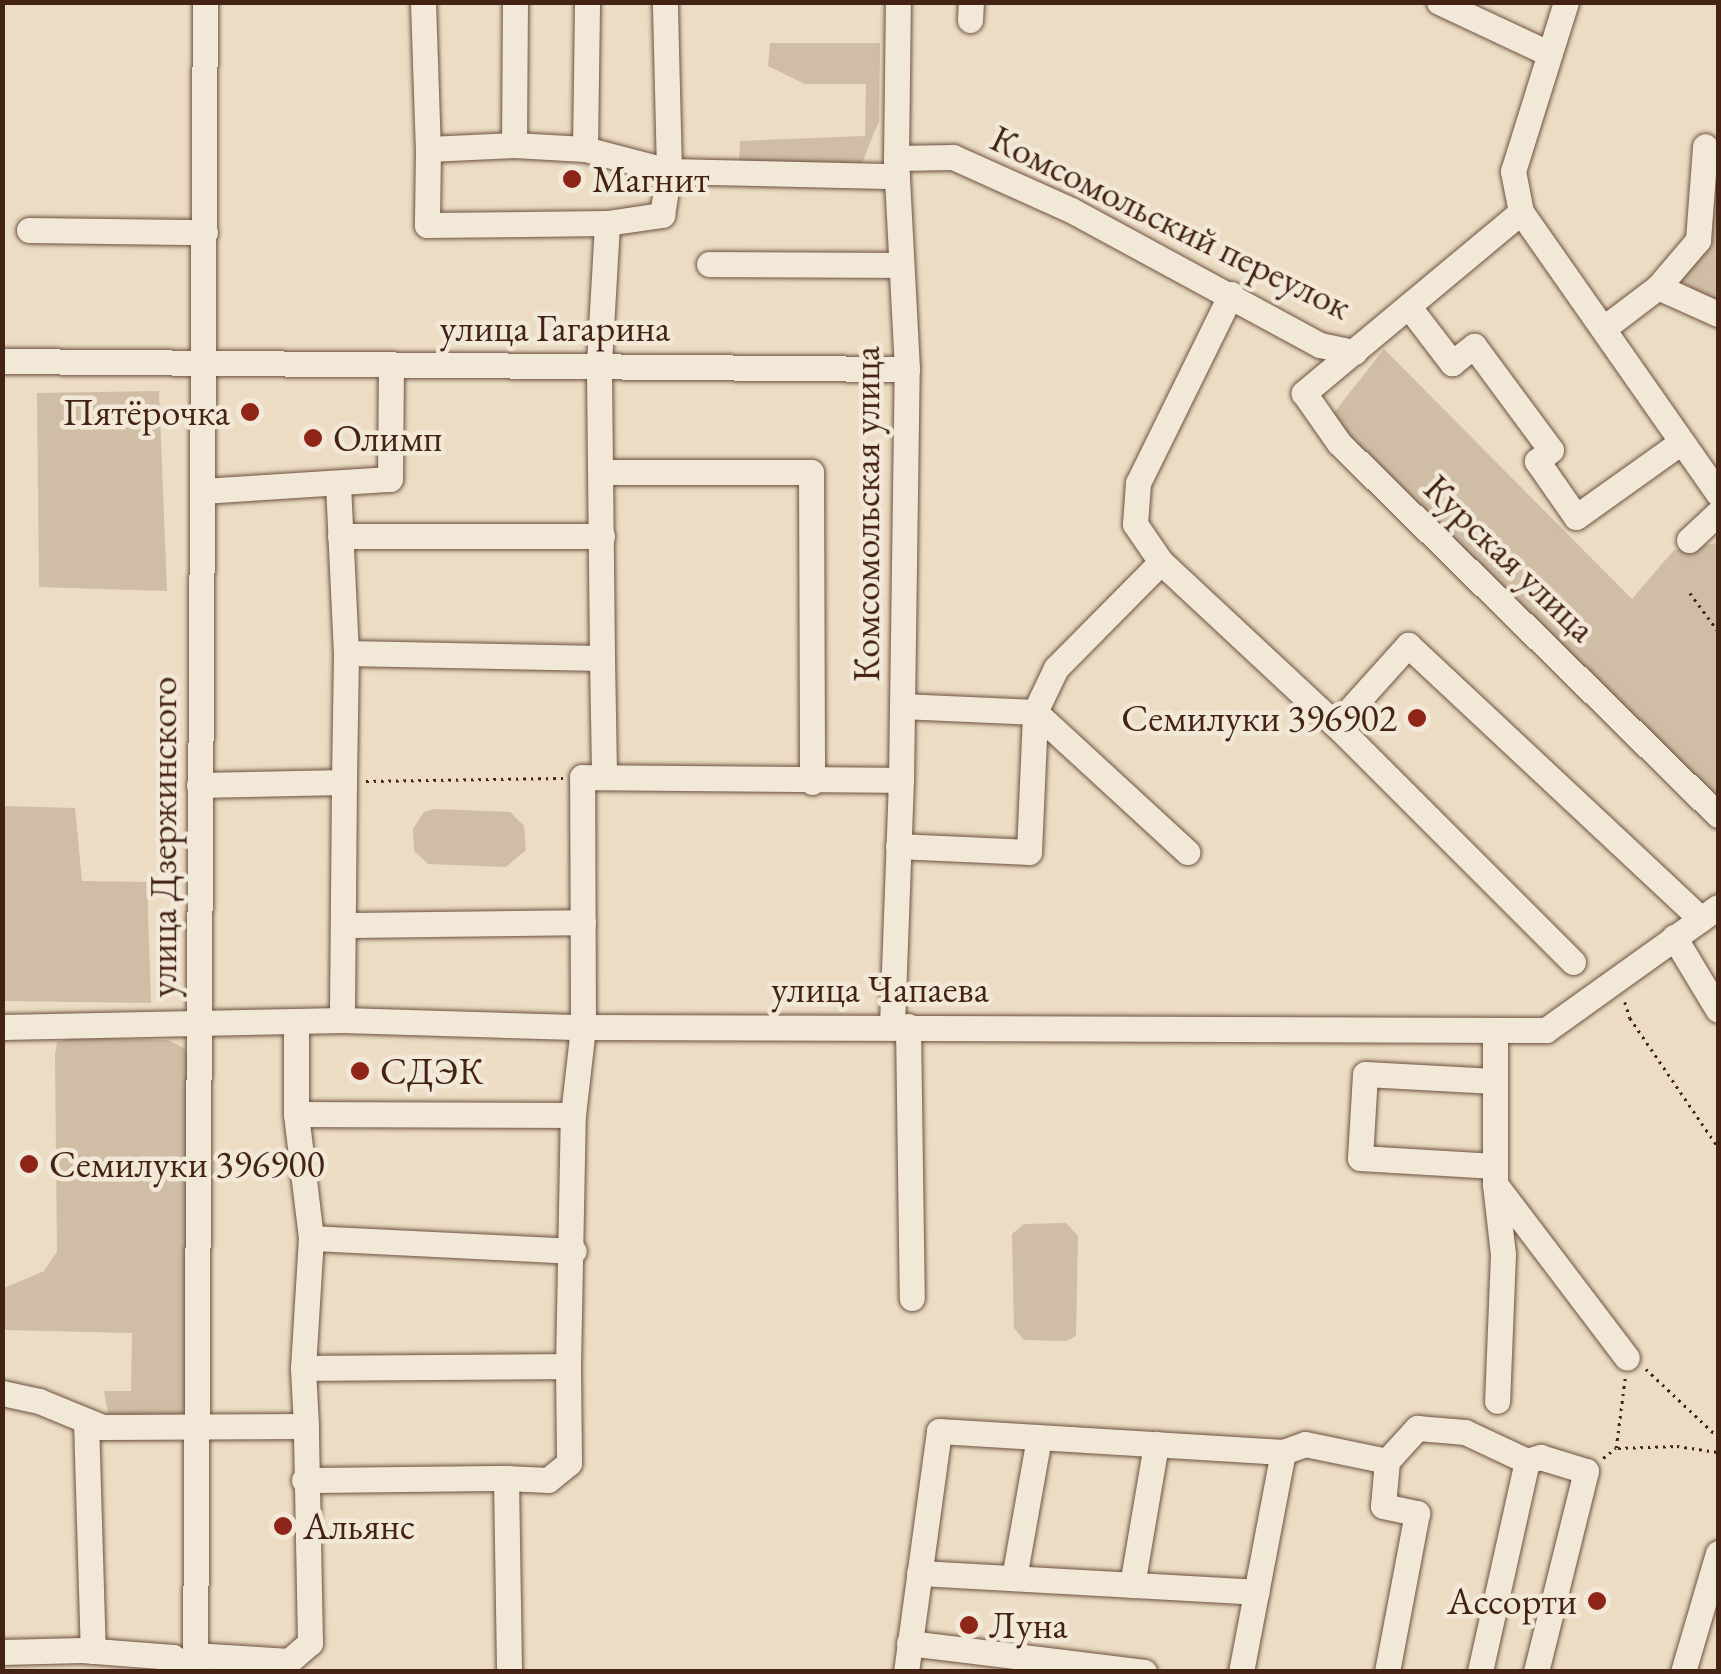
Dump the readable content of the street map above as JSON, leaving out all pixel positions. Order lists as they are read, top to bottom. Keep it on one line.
{"streets":{"street":["Комсомольский переулок","улица Гагарина","Комсомольская улица","Курская улица","улица Дзержинского","улица Чапаева"]},"crossings":[["Комсомольский переулок","Комсомольская улица"],["Комсомольский переулок","Курская улица"],["улица Гагарина","Комсомольская улица"],["улица Гагарина","улица Дзержинского"],["Комсомольская улица","улица Чапаева"],["улица Дзержинского","улица Чапаева"]],"places":["Магнит","Пятёрочка","Олимп","Семилуки 396902","СДЭК","Семилуки 396900","Альянс","Ассорти","Луна"]}
